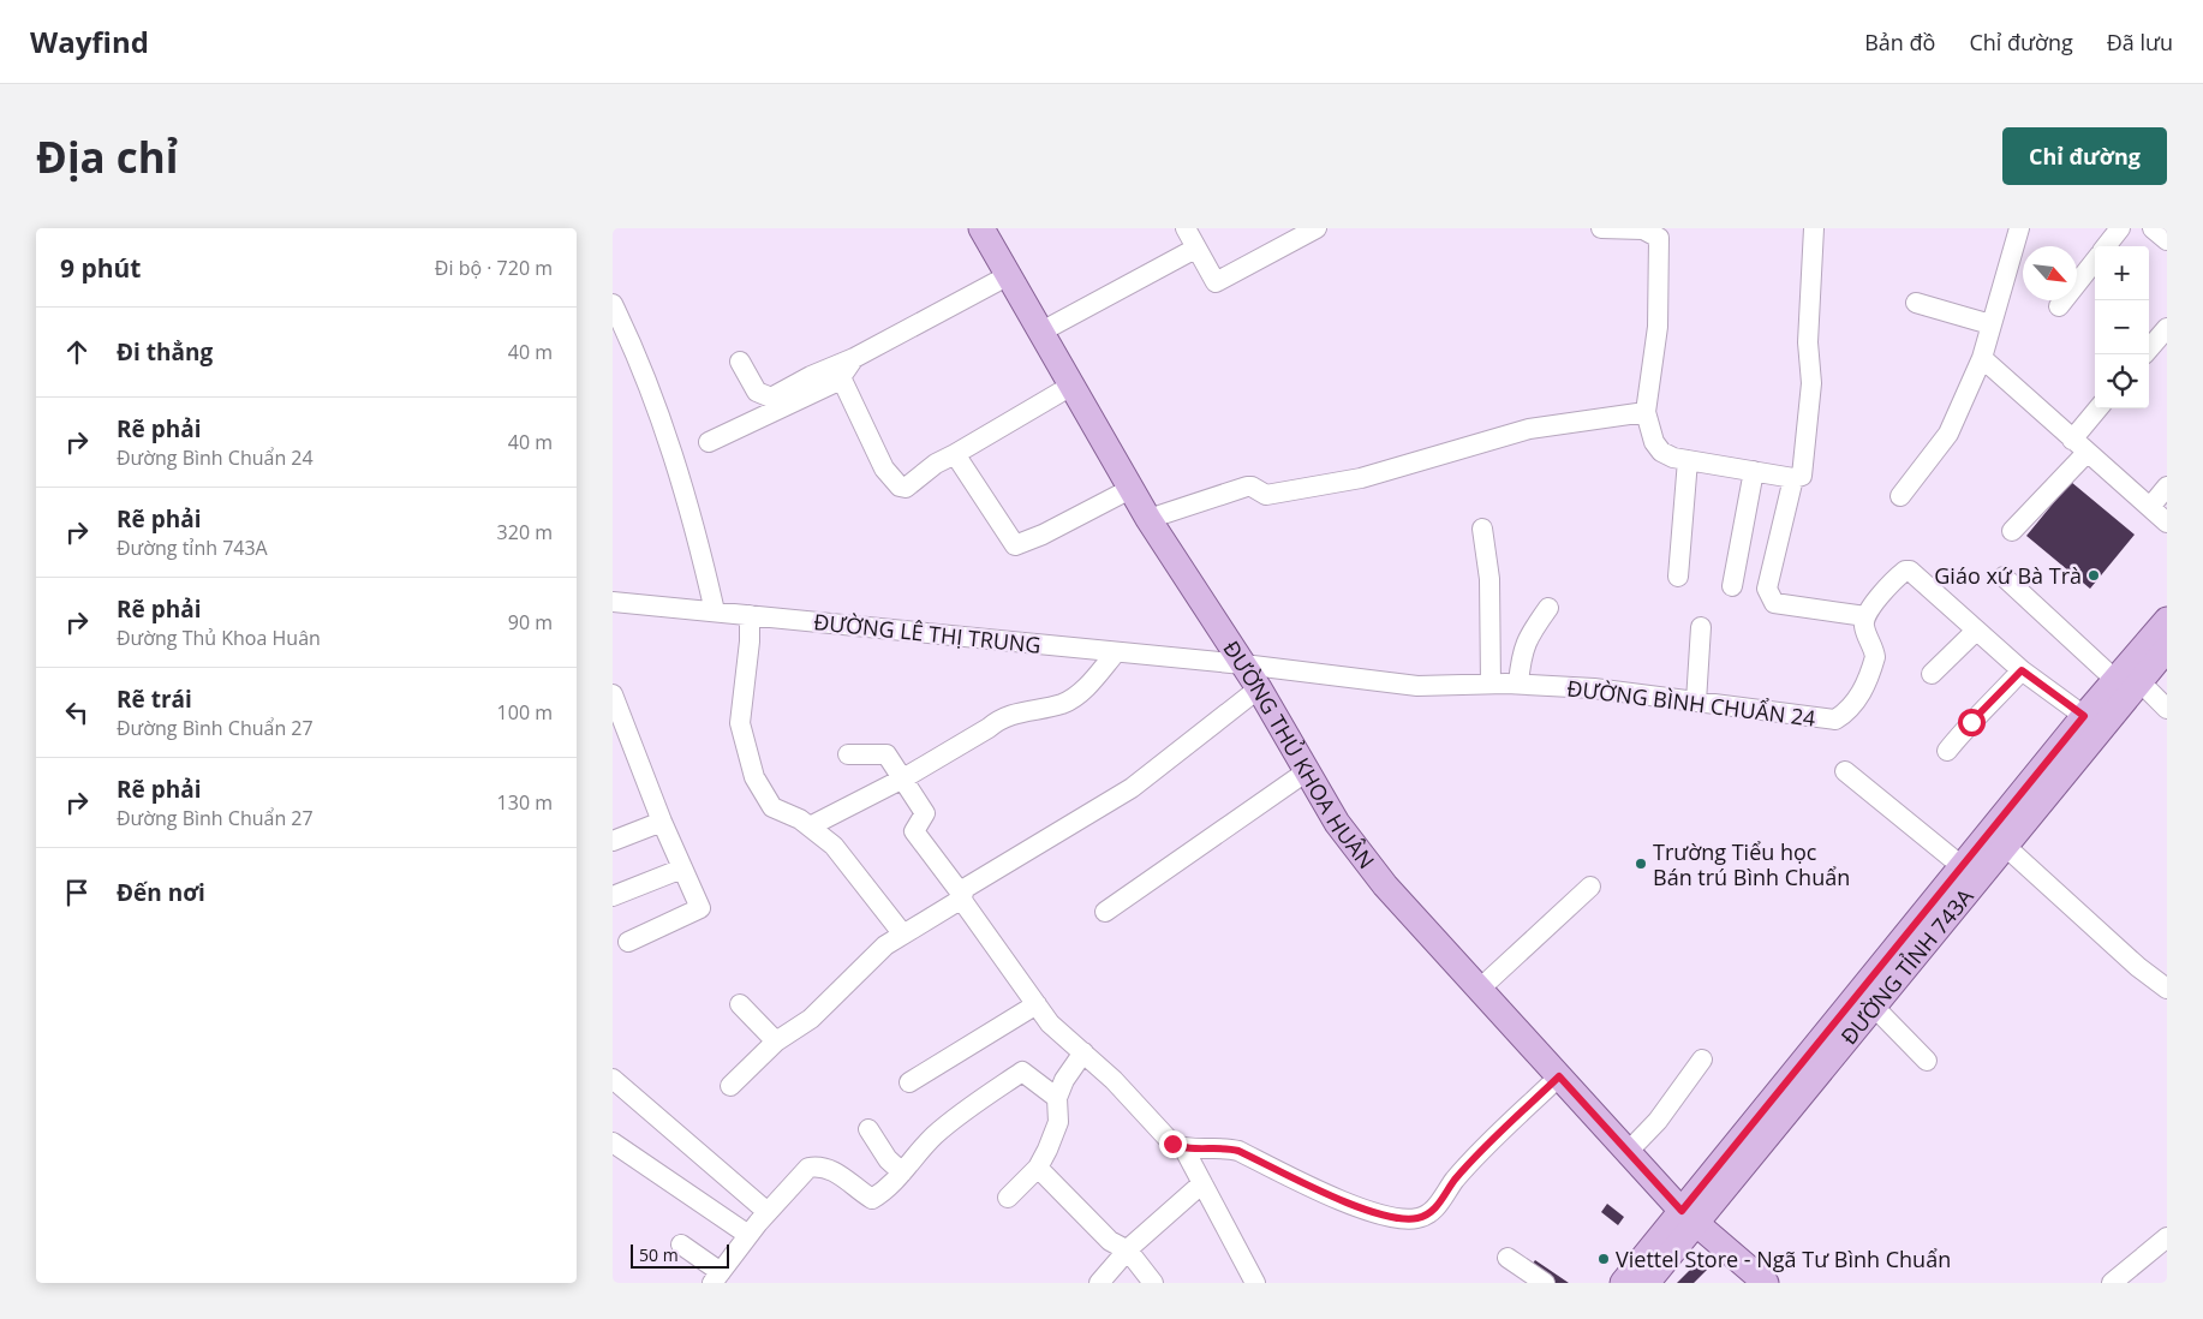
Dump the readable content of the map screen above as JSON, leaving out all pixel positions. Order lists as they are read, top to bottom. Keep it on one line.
{"streets":{"main road":["ĐƯỜNG THỦ KHOA HUÂN","ĐƯỜNG TỈNH 743A"],"street":["ĐƯỜNG LÊ THỊ TRUNG","ĐƯỜNG BÌNH CHUẨN 24"]},"crossings":[["ĐƯỜNG LÊ THỊ TRUNG","ĐƯỜNG BÌNH CHUẨN 24"],["ĐƯỜNG LÊ THỊ TRUNG","ĐƯỜNG THỦ KHOA HUÂN"],["ĐƯỜNG BÌNH CHUẨN 24","ĐƯỜNG THỦ KHOA HUÂN"],["ĐƯỜNG THỦ KHOA HUÂN","ĐƯỜNG TỈNH 743A"]],"places":["Giáo xứ Bà Trà","Trường Tiểu học Bán trú Bình Chuẩn","Viettel Store - Ngã Tư Bình Chuẩn"],"scale_bar":"50 m","north":"bottom right","page":{"header":"Wayfind","nav":["Bản đồ","Chỉ đường","Đã lưu"],"buttons":"Chỉ đường","title":"Địa chỉ","heading":["9 phút","Đi bộ · 720 m"],"map_buttons":["+","−"],"list":[["Đi thẳng","40 m"],["Rẽ phải","Đường Bình Chuẩn 24","40 m"],["Rẽ phải","Đường tỉnh 743A","320 m"],["Rẽ phải","Đường Thủ Khoa Huân","90 m"],["Rẽ trái","Đường Bình Chuẩn 27","100 m"],["Rẽ phải","Đường Bình Chuẩn 27","130 m"],"Đến nơi"],"scale":"50 m"}}
